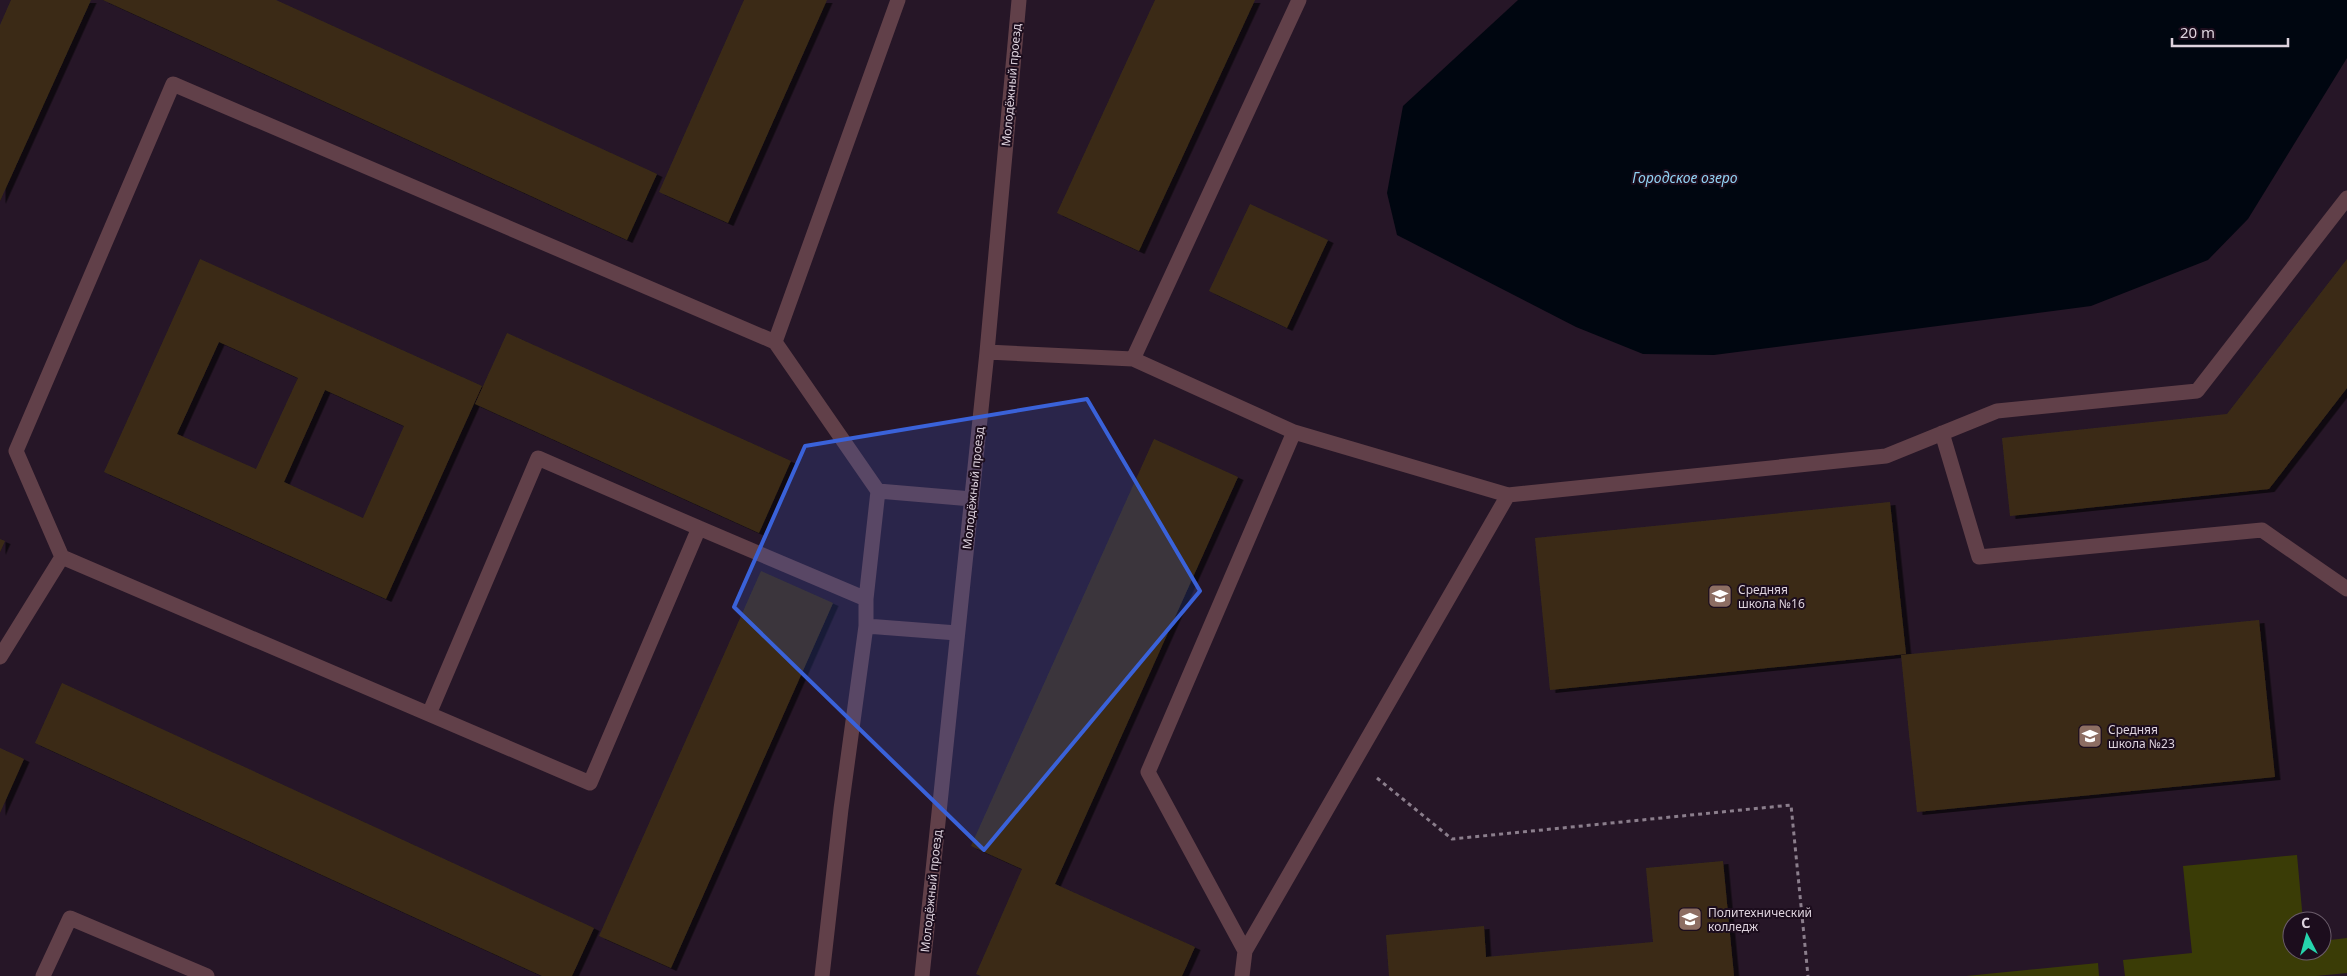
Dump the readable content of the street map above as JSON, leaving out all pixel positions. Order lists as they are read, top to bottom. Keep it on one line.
{"streets":{"street":["Молодёжный проезд"]},"water":["Городское озеро"],"places":{"school or university":["Средняя школа №16","Средняя школа №23","Политехнический колледж"]},"scale_bar":"20 m","north":"top"}
